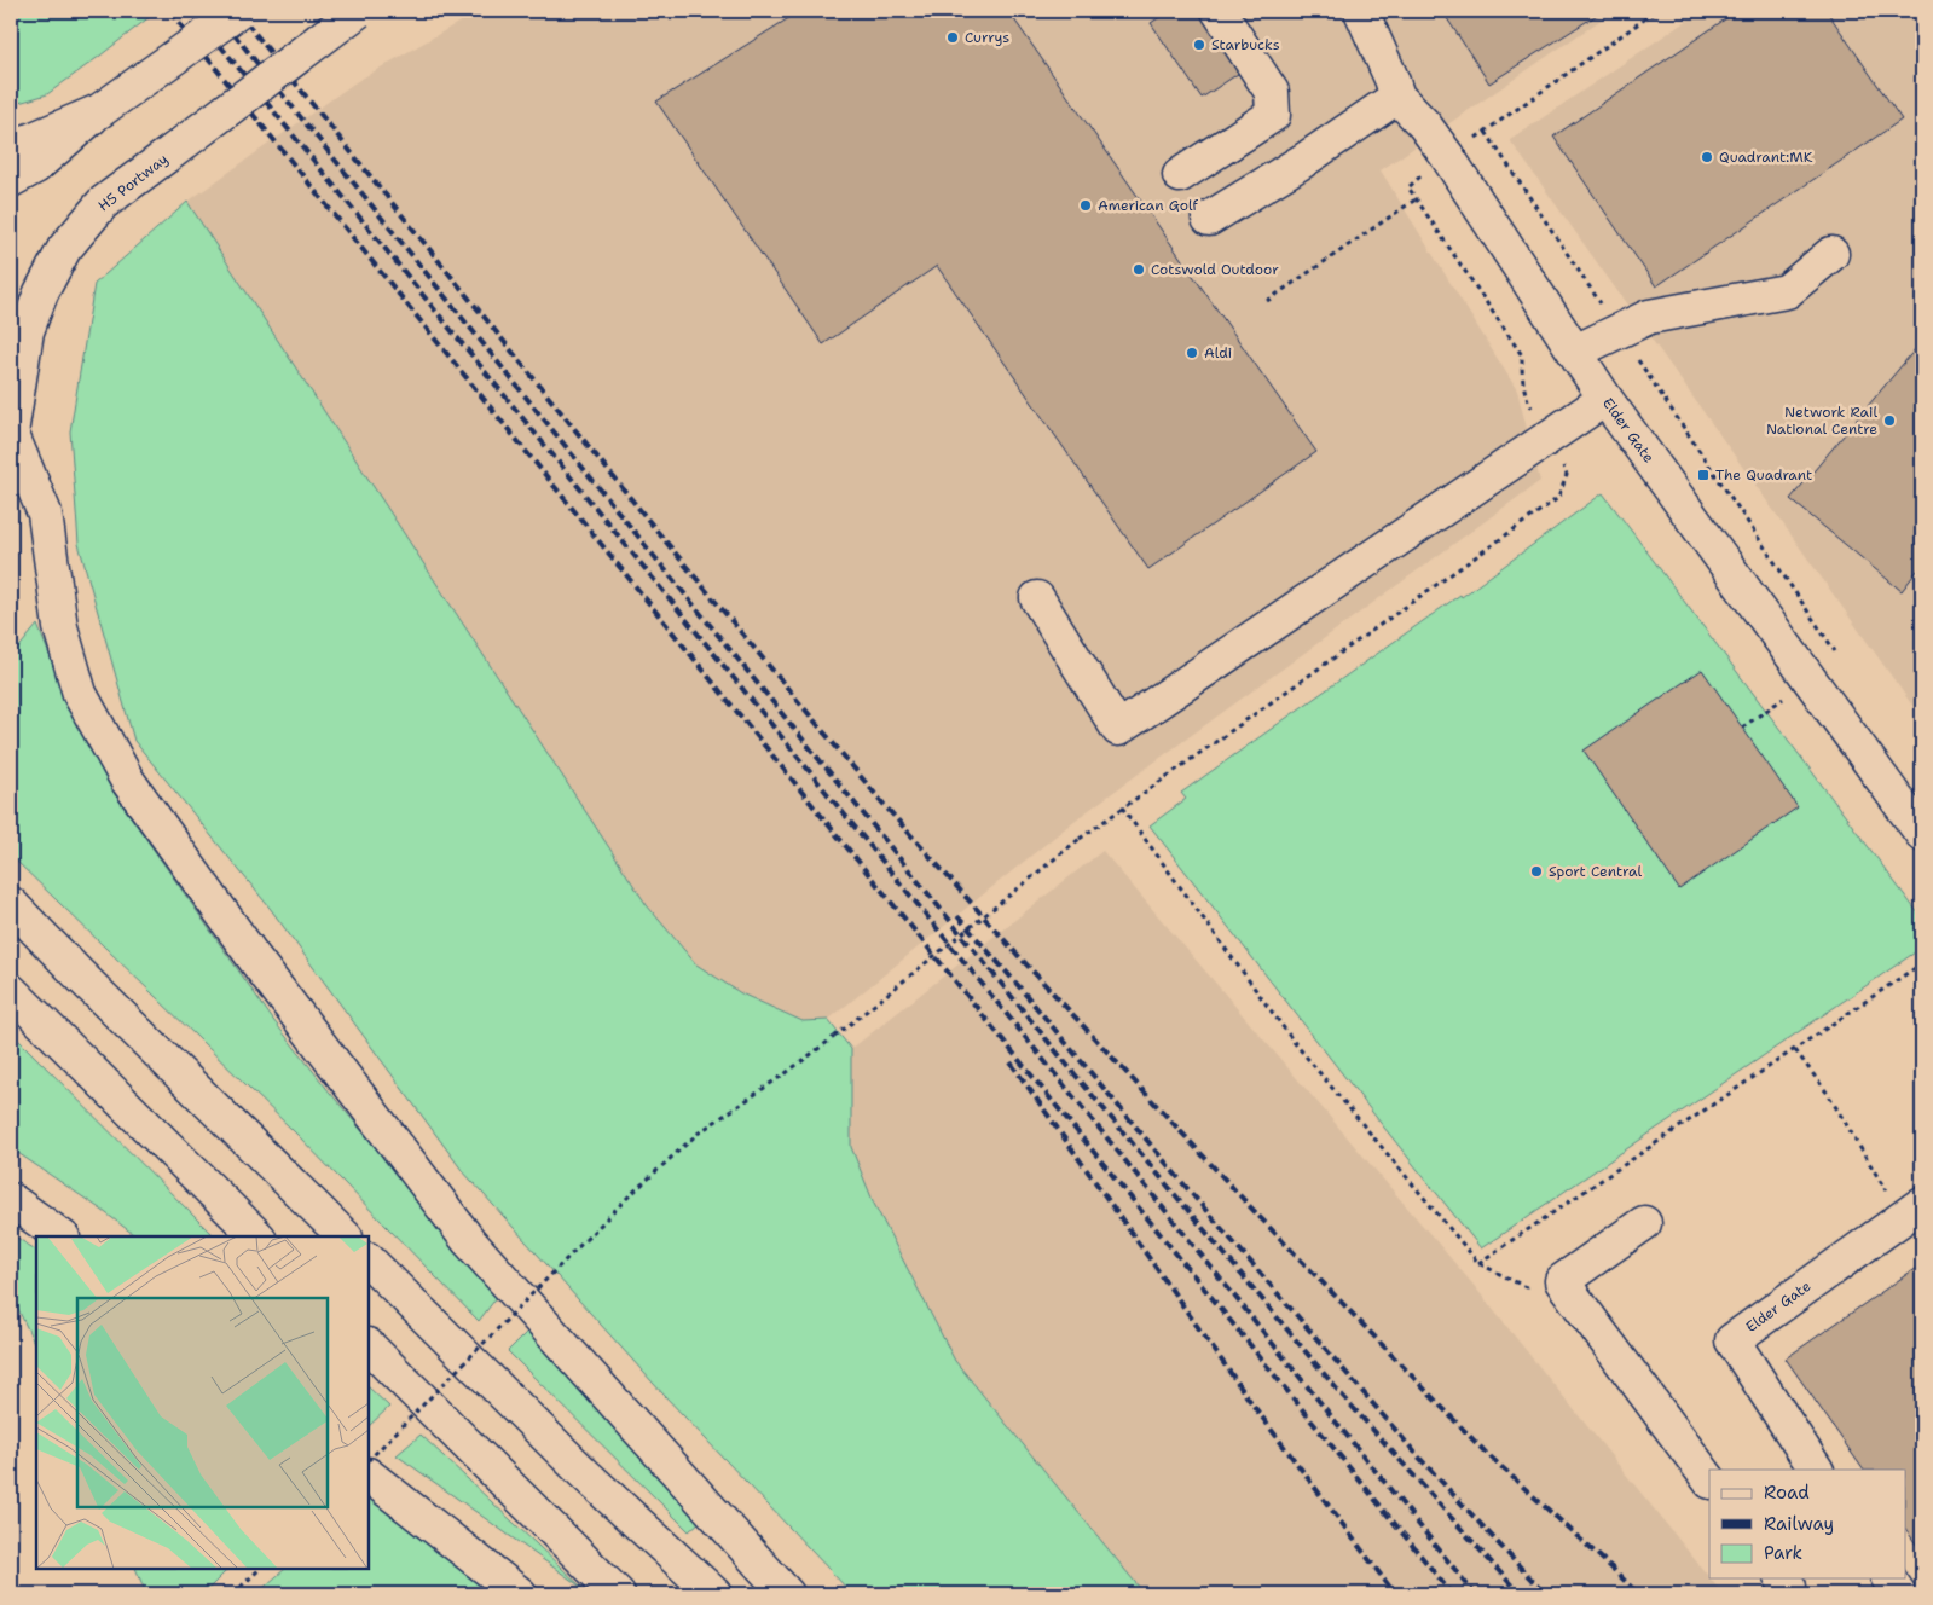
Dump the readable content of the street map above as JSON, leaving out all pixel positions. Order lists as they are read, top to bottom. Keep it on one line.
{"streets":{"main road":["H5 Portway","Elder Gate"]},"places":{"other":["Currys","Starbucks","Quadrant:MK","American Golf","Cotswold Outdoor","Aldi","Network Rail National Centre","Sport Central"],"transit":["The Quadrant"]},"legend":["Road","Railway","Park"]}
